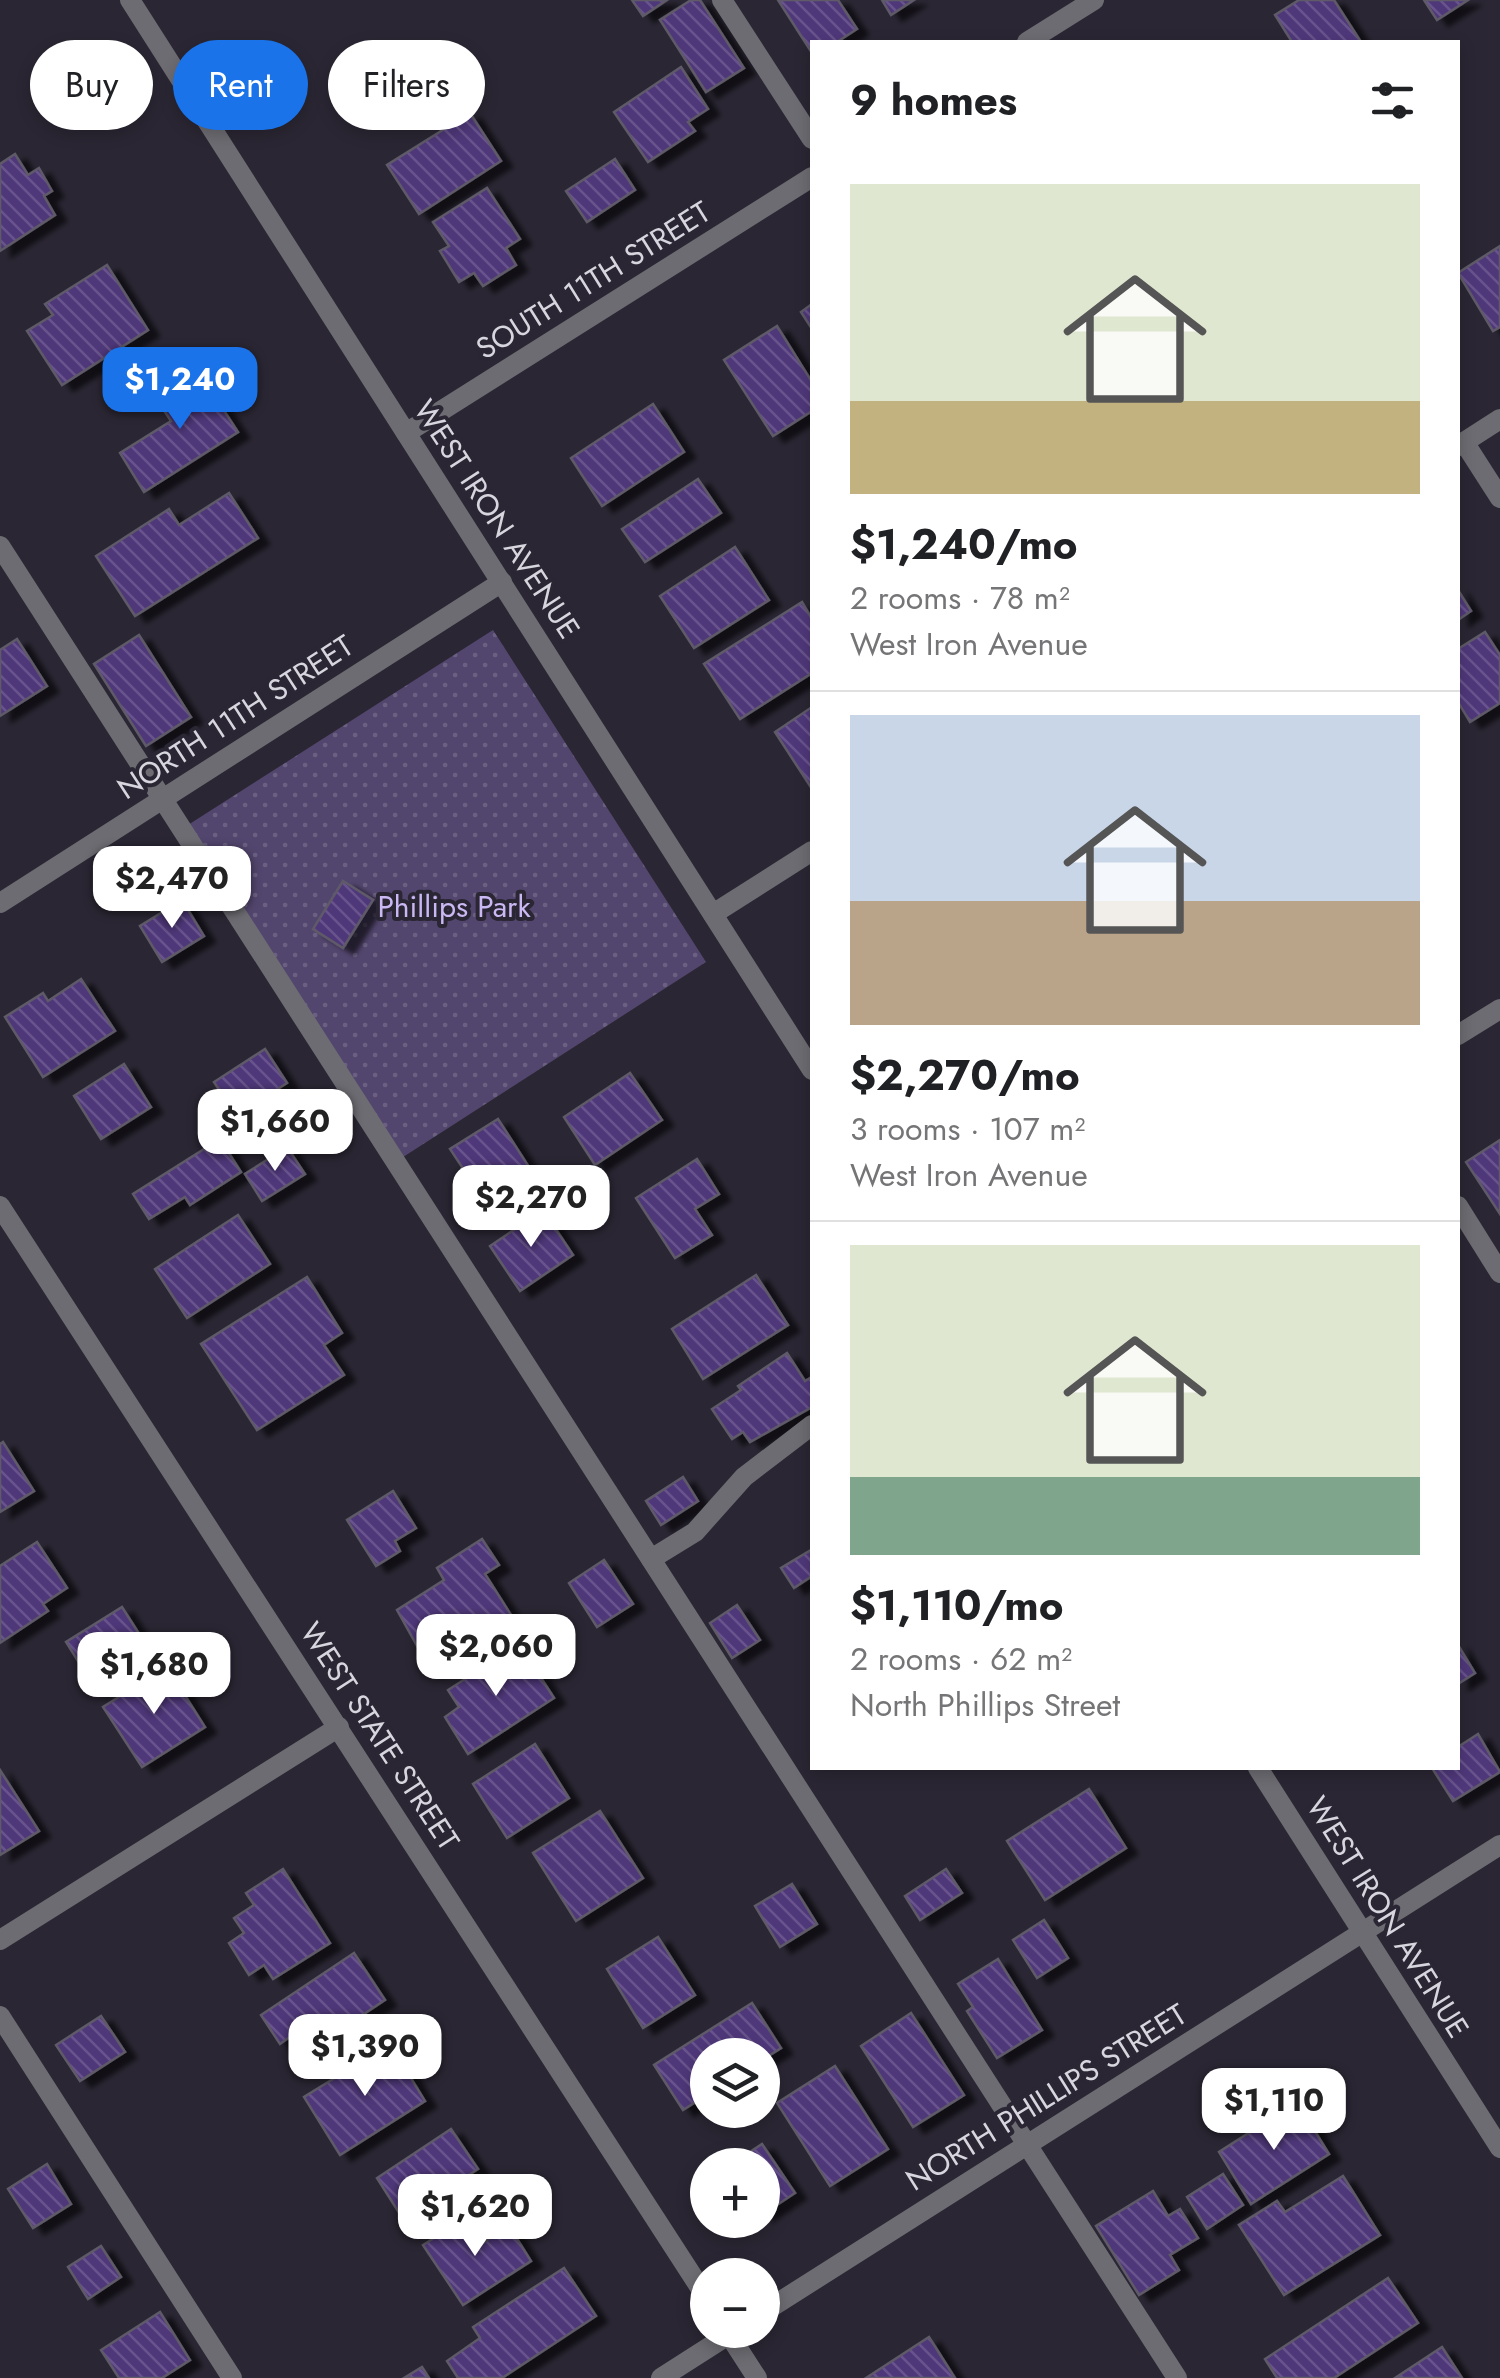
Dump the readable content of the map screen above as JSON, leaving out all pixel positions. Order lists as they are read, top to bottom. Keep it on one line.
{"streets":{"street":["SOUTH 11TH STREET","WEST IRON AVENUE","NORTH 11TH STREET","WEST STATE STREET","NORTH PHILLIPS STREET"]},"crossings":[["SOUTH 11TH STREET","WEST IRON AVENUE"],["WEST IRON AVENUE","NORTH 11TH STREET"],["WEST IRON AVENUE","NORTH PHILLIPS STREET"]],"parks":["Phillips Park"],"page":{"chip":["Buy","Rent","Filters"],"heading":"9 homes","list":[{"name":"$1,240/mo","note":"2 rooms · 78 m² · West Iron Avenue"},{"name":"$2,270/mo","note":"3 rooms · 107 m² · West Iron Avenue"},{"name":"$1,110/mo","note":"2 rooms · 62 m² · North Phillips Street"}],"price":["$1,240","$2,470","$1,660","$2,270","$2,060","$1,680","$1,390","$1,110","$1,620"],"map_buttons":["+","−"]}}
